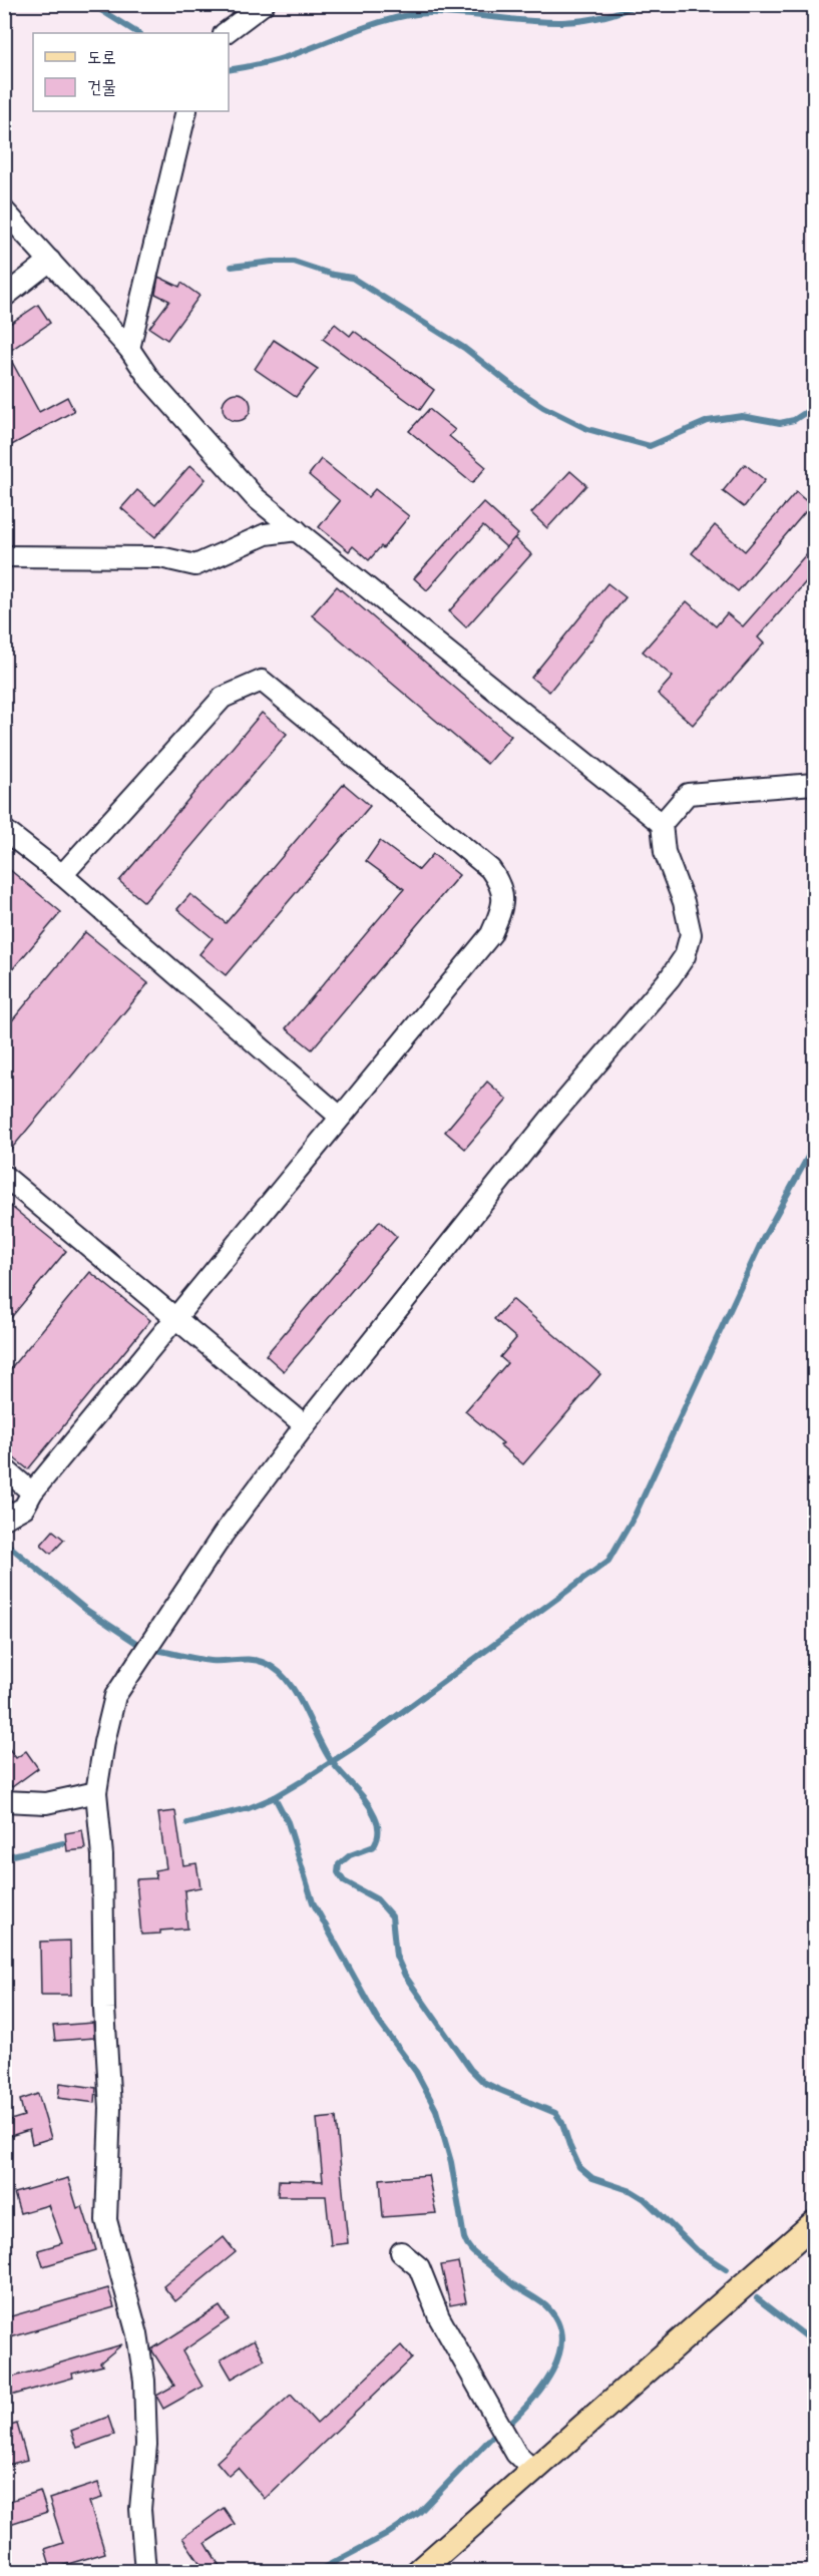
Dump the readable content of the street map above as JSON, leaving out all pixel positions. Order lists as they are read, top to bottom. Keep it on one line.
{"legend":["도로","건물"]}
